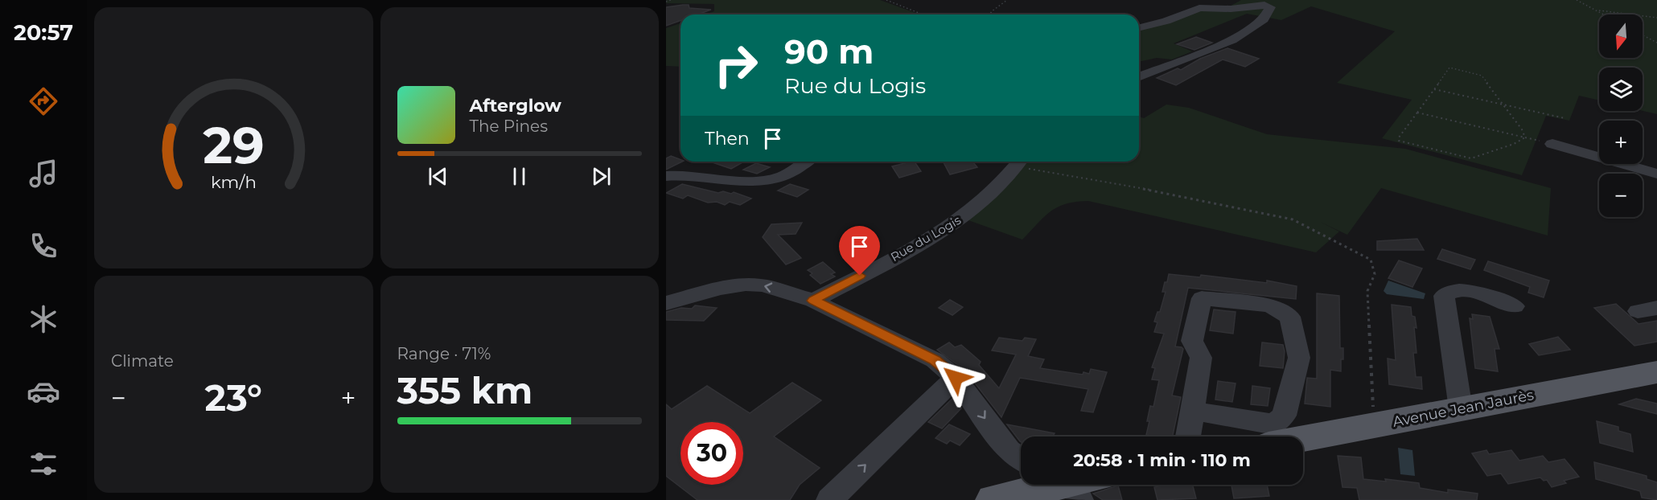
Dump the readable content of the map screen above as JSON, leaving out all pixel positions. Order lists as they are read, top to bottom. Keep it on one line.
{"streets":{"main road":["Avenue Jean Jaurès"],"street":["Rue du Logis"]},"north":"bottom","page":{"tabs":"20:57","map_buttons":["+","−"],"turn":["90 m","Rue du Logis"],"song":["Afterglow","The Pines"],"then":"Then","tile":["Climate",["Range · 71%","355 km"]],"heat":["−","23°","+"],"limit":"30","trip":"20:58 · 1 min · 110 m","gauge":["29","km/h"]}}
